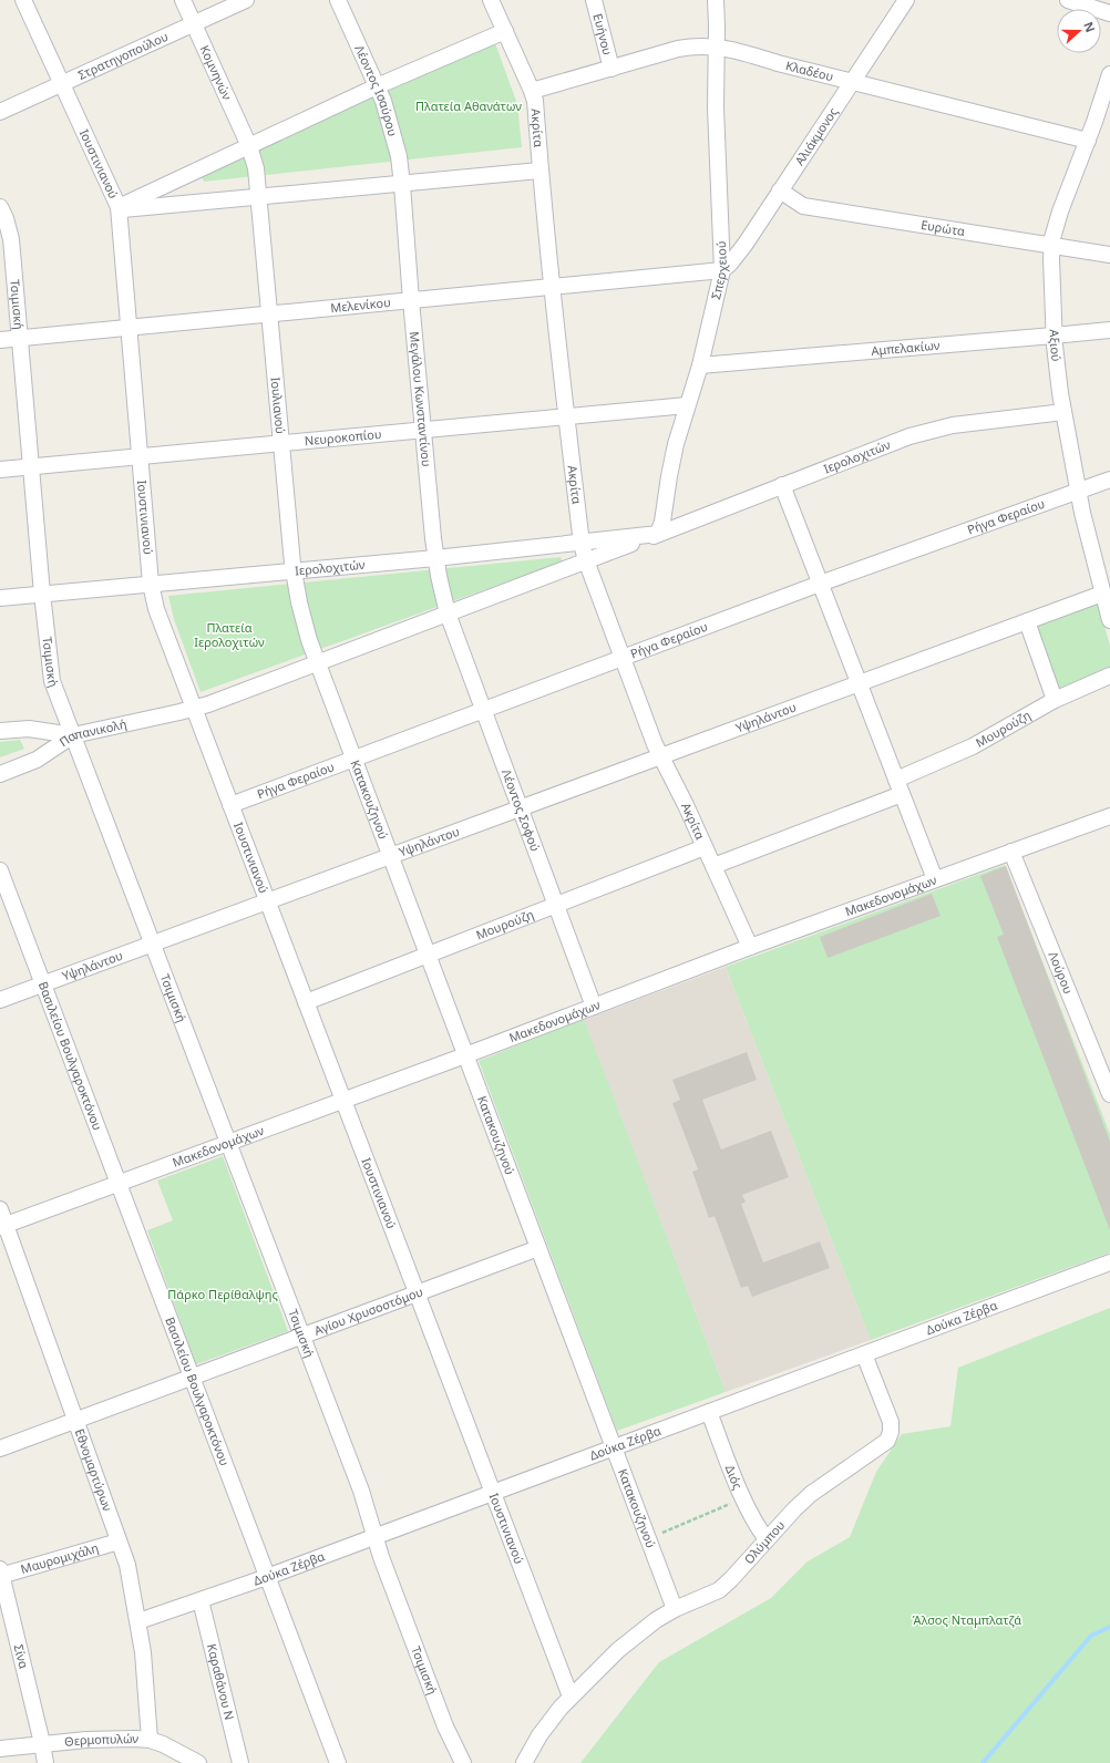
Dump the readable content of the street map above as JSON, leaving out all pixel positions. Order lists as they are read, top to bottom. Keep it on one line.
{"streets":{"street":["Ευήνου","Στρατηγοπούλου","Κλαδέου","Κομνηνών","Λέοντος Ισαύρου","Ακρίτα","Αλιάκμονος","Ιουστινιανού","Ευρώτα","Σπερχειού","Τσιμισκή","Μελενίκου","Αξιού","Αμπελακίων","Μεγάλου Κωνσταντίνου","Ιουλιανού","Νευροκοπίου","Ιερολοχιτών","Ρήγα Φεραίου","Υψηλάντου","Μουρούζη","Παπανικολή","Κατακουζηνού","Λέοντος Σοφού","Μακεδονομάχων","Λούρου","Βασιλείου Βουλγαροκτόνου","Αγίου Χρυσοστόμου","Δούκα Ζέρβα","Εθνομαρτύρων","Διός","Ολύμπου","Μαυρομιχάλη","Σίνα","Καραθάνου Ν","Θερμοπυλών"]},"crossings":[["Ευήνου","Κλαδέου"],["Στρατηγοπούλου","Κομνηνών"],["Στρατηγοπούλου","Ιουστινιανού"],["Κλαδέου","Ακρίτα"],["Κλαδέου","Αλιάκμονος"],["Κλαδέου","Σπερχειού"],["Κλαδέου","Αξιού"],["Κομνηνών","Ιουλιανού"],["Λέοντος Ισαύρου","Μεγάλου Κωνσταντίνου"],["Ακρίτα","Μελενίκου"],["Ακρίτα","Νευροκοπίου"],["Ακρίτα","Ιερολοχιτών"],["Ακρίτα","Ρήγα Φεραίου"],["Ακρίτα","Υψηλάντου"],["Ακρίτα","Μουρούζη"],["Ακρίτα","Μακεδονομάχων"],["Αλιάκμονος","Ευρώτα"],["Αλιάκμονος","Σπερχειού"],["Αλιάκμονος","Μελενίκου"],["Ιουστινιανού","Μελενίκου"],["Ιουστινιανού","Νευροκοπίου"],["Ιουστινιανού","Ιερολοχιτών"],["Ιουστινιανού","Ρήγα Φεραίου"],["Ιουστινιανού","Υψηλάντου"],["Ιουστινιανού","Μουρούζη"],["Ιουστινιανού","Παπανικολή"],["Ιουστινιανού","Μακεδονομάχων"],["Ιουστινιανού","Αγίου Χρυσοστόμου"],["Ιουστινιανού","Δούκα Ζέρβα"],["Ιουστινιανού","Ολύμπου"],["Ευρώτα","Αξιού"],["Σπερχειού","Μελενίκου"],["Σπερχειού","Αμπελακίων"],["Σπερχειού","Νευροκοπίου"],["Σπερχειού","Ιερολοχιτών"],["Τσιμισκή","Μελενίκου"],["Τσιμισκή","Νευροκοπίου"],["Τσιμισκή","Ιερολοχιτών"],["Τσιμισκή","Υψηλάντου"],["Τσιμισκή","Παπανικολή"],["Τσιμισκή","Μακεδονομάχων"],["Τσιμισκή","Αγίου Χρυσοστόμου"],["Τσιμισκή","Δούκα Ζέρβα"],["Μελενίκου","Μεγάλου Κωνσταντίνου"],["Μελενίκου","Ιουλιανού"],["Αξιού","Αμπελακίων"],["Αξιού","Ιερολοχιτών"],["Αξιού","Ρήγα Φεραίου"],["Αξιού","Υψηλάντου"],["Μεγάλου Κωνσταντίνου","Νευροκοπίου"],["Μεγάλου Κωνσταντίνου","Ιερολοχιτών"],["Μεγάλου Κωνσταντίνου","Λέοντος Σοφού"],["Ιουλιανού","Νευροκοπίου"],["Ιουλιανού","Ιερολοχιτών"],["Ιουλιανού","Κατακουζηνού"],["Ιερολοχιτών","Παπανικολή"],["Ιερολοχιτών","Κατακουζηνού"],["Ιερολοχιτών","Λέοντος Σοφού"],["Ρήγα Φεραίου","Κατακουζηνού"],["Ρήγα Φεραίου","Λέοντος Σοφού"],["Υψηλάντου","Κατακουζηνού"],["Υψηλάντου","Λέοντος Σοφού"],["Υψηλάντου","Βασιλείου Βουλγαροκτόνου"],["Μουρούζη","Κατακουζηνού"],["Μουρούζη","Λέοντος Σοφού"],["Κατακουζηνού","Μακεδονομάχων"],["Κατακουζηνού","Αγίου Χρυσοστόμου"],["Κατακουζηνού","Δούκα Ζέρβα"],["Κατακουζηνού","Ολύμπου"],["Λέοντος Σοφού","Μακεδονομάχων"],["Μακεδονομάχων","Λούρου"],["Μακεδονομάχων","Βασιλείου Βουλγαροκτόνου"],["Μακεδονομάχων","Εθνομαρτύρων"],["Βασιλείου Βουλγαροκτόνου","Αγίου Χρυσοστόμου"],["Βασιλείου Βουλγαροκτόνου","Δούκα Ζέρβα"],["Αγίου Χρυσοστόμου","Εθνομαρτύρων"],["Δούκα Ζέρβα","Εθνομαρτύρων"],["Δούκα Ζέρβα","Διός"],["Δούκα Ζέρβα","Ολύμπου"],["Δούκα Ζέρβα","Καραθάνου Ν"],["Εθνομαρτύρων","Μαυρομιχάλη"],["Εθνομαρτύρων","Θερμοπυλών"],["Διός","Ολύμπου"],["Μαυρομιχάλη","Σίνα"],["Σίνα","Θερμοπυλών"]],"parks":["Πλατεία Αθανάτων","Πλατεία Ιερολοχιτών","Πάρκο Περίθαλψης","Άλσος Νταμπλατζά"],"north":"right"}
